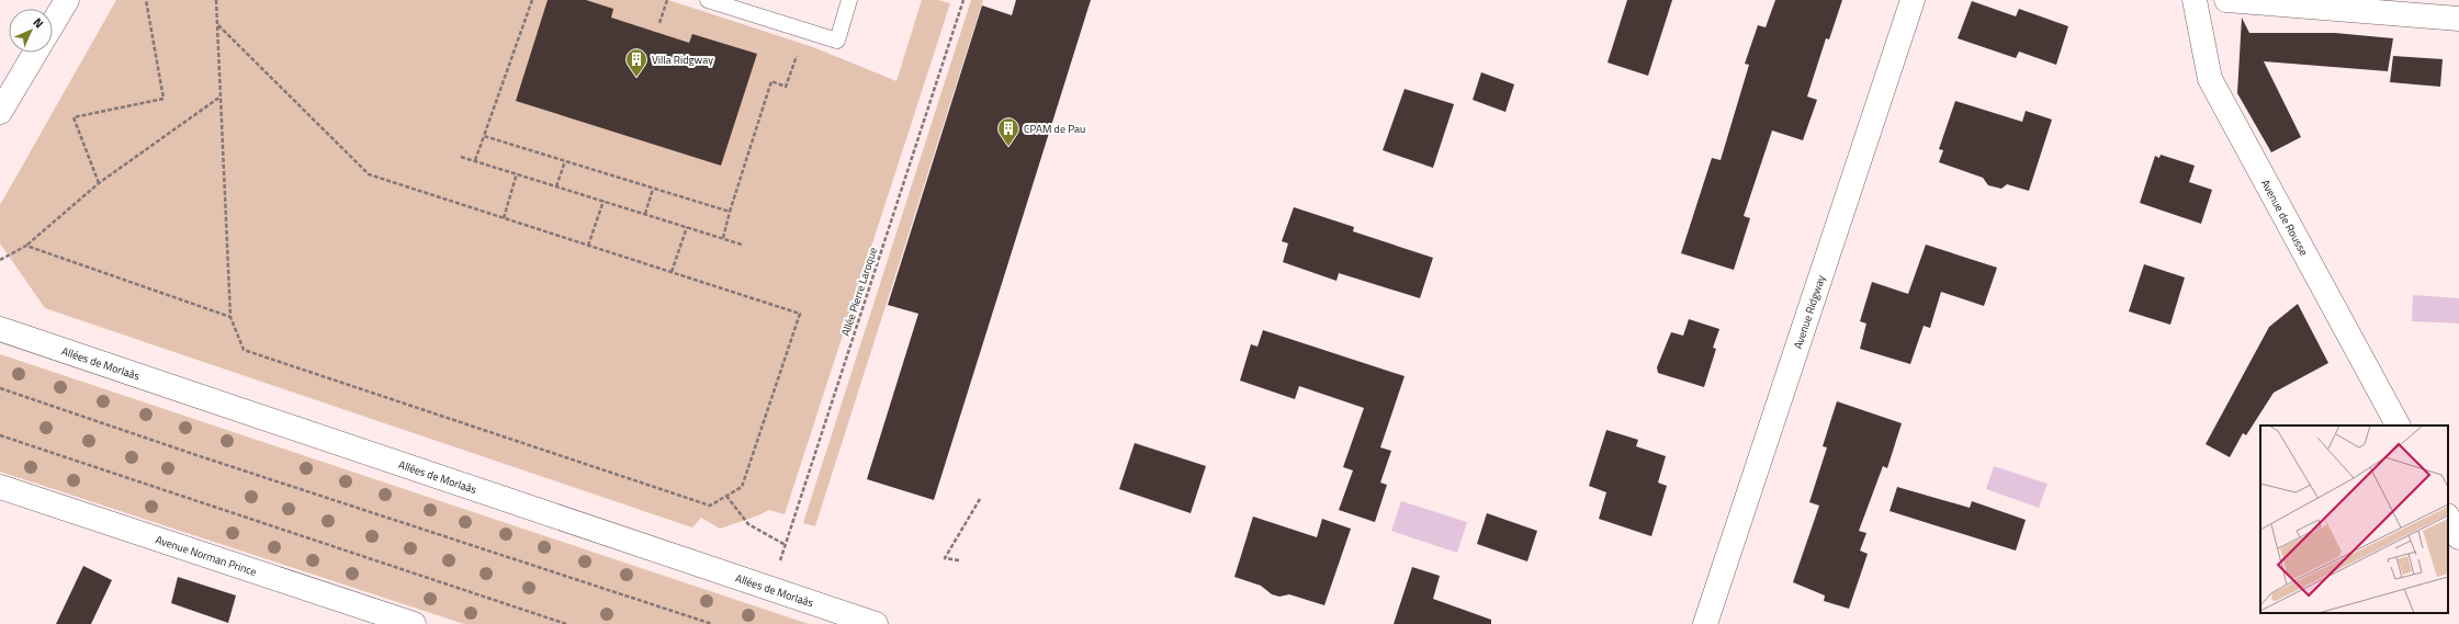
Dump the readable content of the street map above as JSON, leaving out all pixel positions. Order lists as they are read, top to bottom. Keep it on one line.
{"streets":{"street":["Avenue de Rousse","Avenue Ridgway","Allées de Morlaàs","Avenue Norman Prince"],"path":["Allée Pierre Laroque"]},"crossings":[["Allée Pierre Laroque","Allées de Morlaàs"]],"places":{"building":["Villa Ridgway","CPAM de Pau"]},"north":"top right"}
